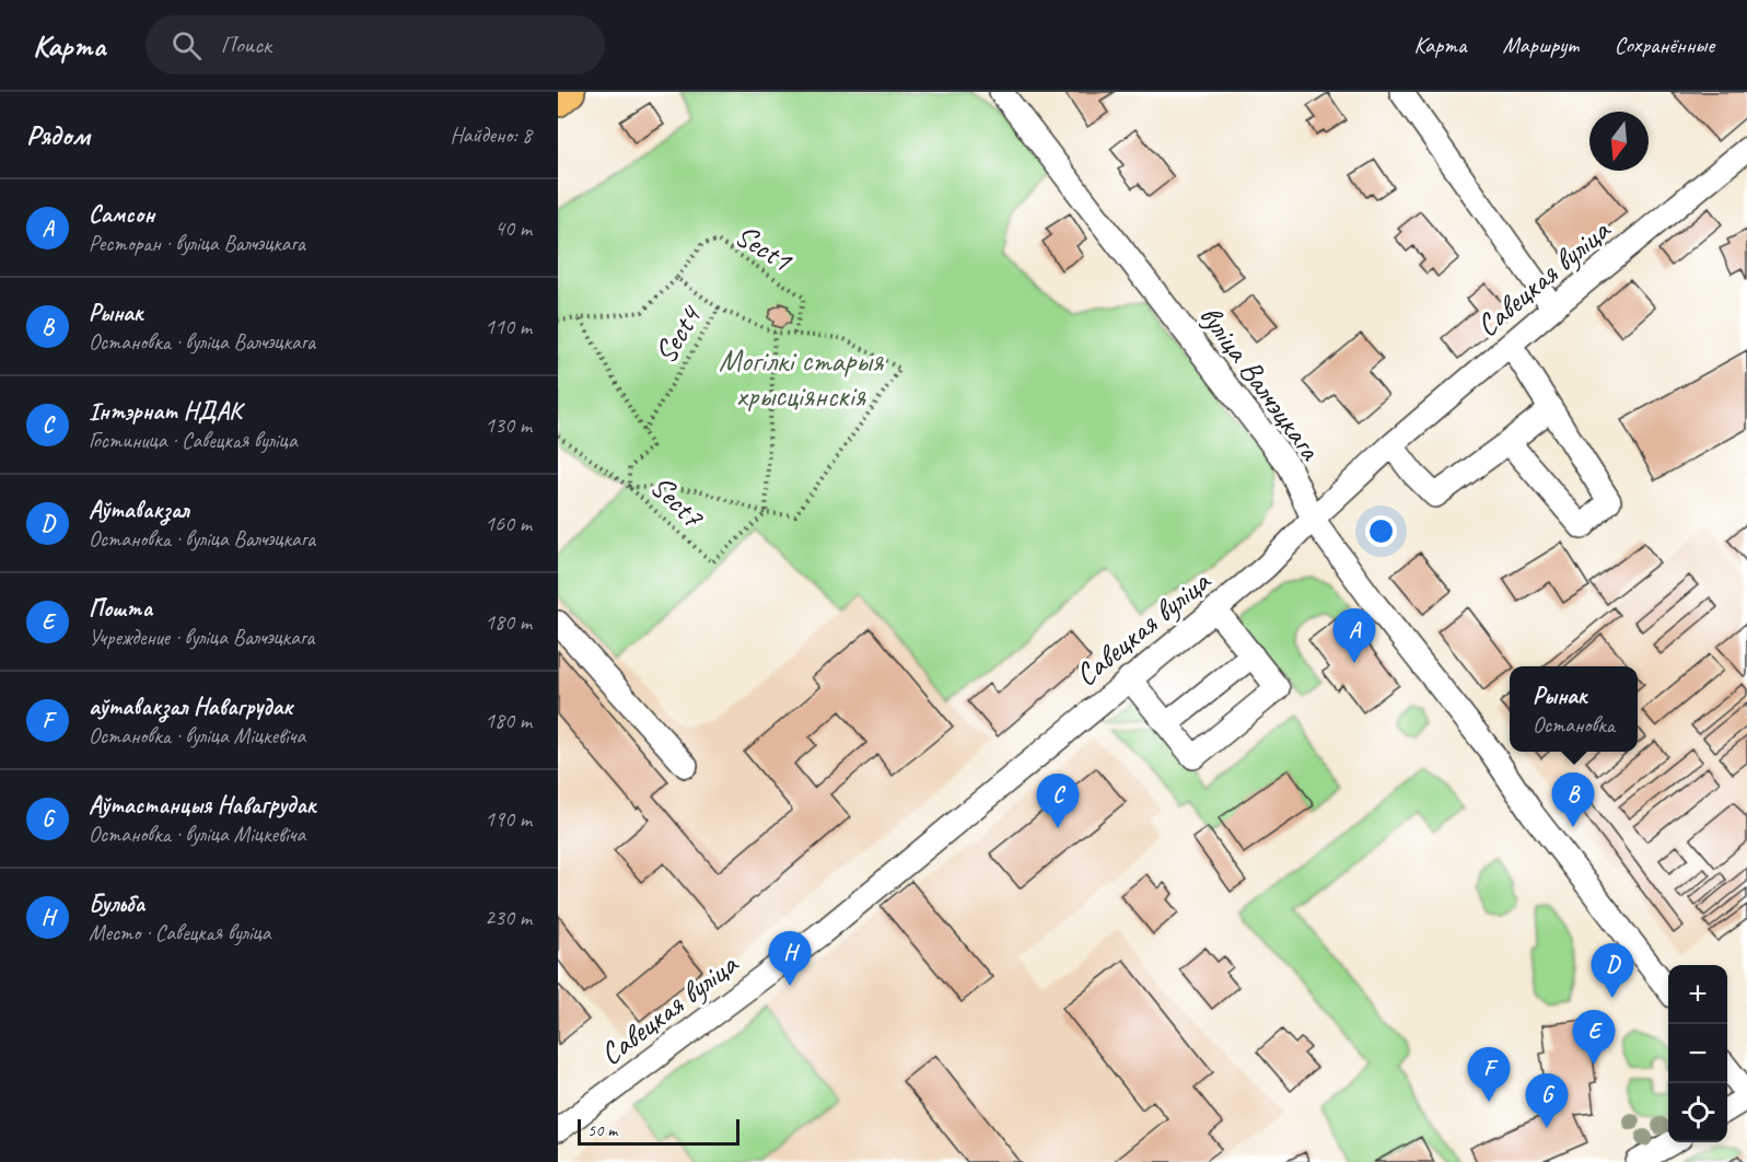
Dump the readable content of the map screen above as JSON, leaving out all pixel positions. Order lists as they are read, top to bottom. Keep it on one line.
{"streets":{"street":["Савецкая вуліца","вуліца Валчэцкага"],"path":["Sect1","Sect4","Sect7"]},"crossings":[["Sect1","Sect4"],["Савецкая вуліца","вуліца Валчэцкага"]],"parks":["Могілкі старыя хрысціянскія"],"scale_bar":"50 m","north":"bottom","page":{"header":"Карта","search":"Поиск","nav":["Карта","Маршрут","Сохранённые"],"heading":["Рядом","Найдено: 8"],"list":[{"mark":"A","name":"Самсон","note":"Ресторан · вуліца Валчэцкага","value":"40 m"},{"mark":"B","name":"Рынак","note":"Остановка · вуліца Валчэцкага","value":"110 m"},{"mark":"C","name":"Інтэрнат НДАК","note":"Гостиница · Савецкая вуліца","value":"130 m"},{"mark":"D","name":"Аўтавакзал","note":"Остановка · вуліца Валчэцкага","value":"160 m"},{"mark":"E","name":"Пошта","note":"Учреждение · вуліца Валчэцкага","value":"180 m"},{"mark":"F","name":"аўтавакзал Навагрудак","note":"Остановка · вуліца Міцкевіча","value":"180 m"},{"mark":"G","name":"Аўтастанцыя Навагрудак","note":"Остановка · вуліца Міцкевіча","value":"190 m"},{"mark":"H","name":"Бульба","note":"Место · Савецкая вуліца","value":"230 m"}],"pins":["A","B","C","H","D","E","F","G"],"popup":["Рынак","Остановка"],"map_buttons":["+","−"],"scale":"50 m"}}
